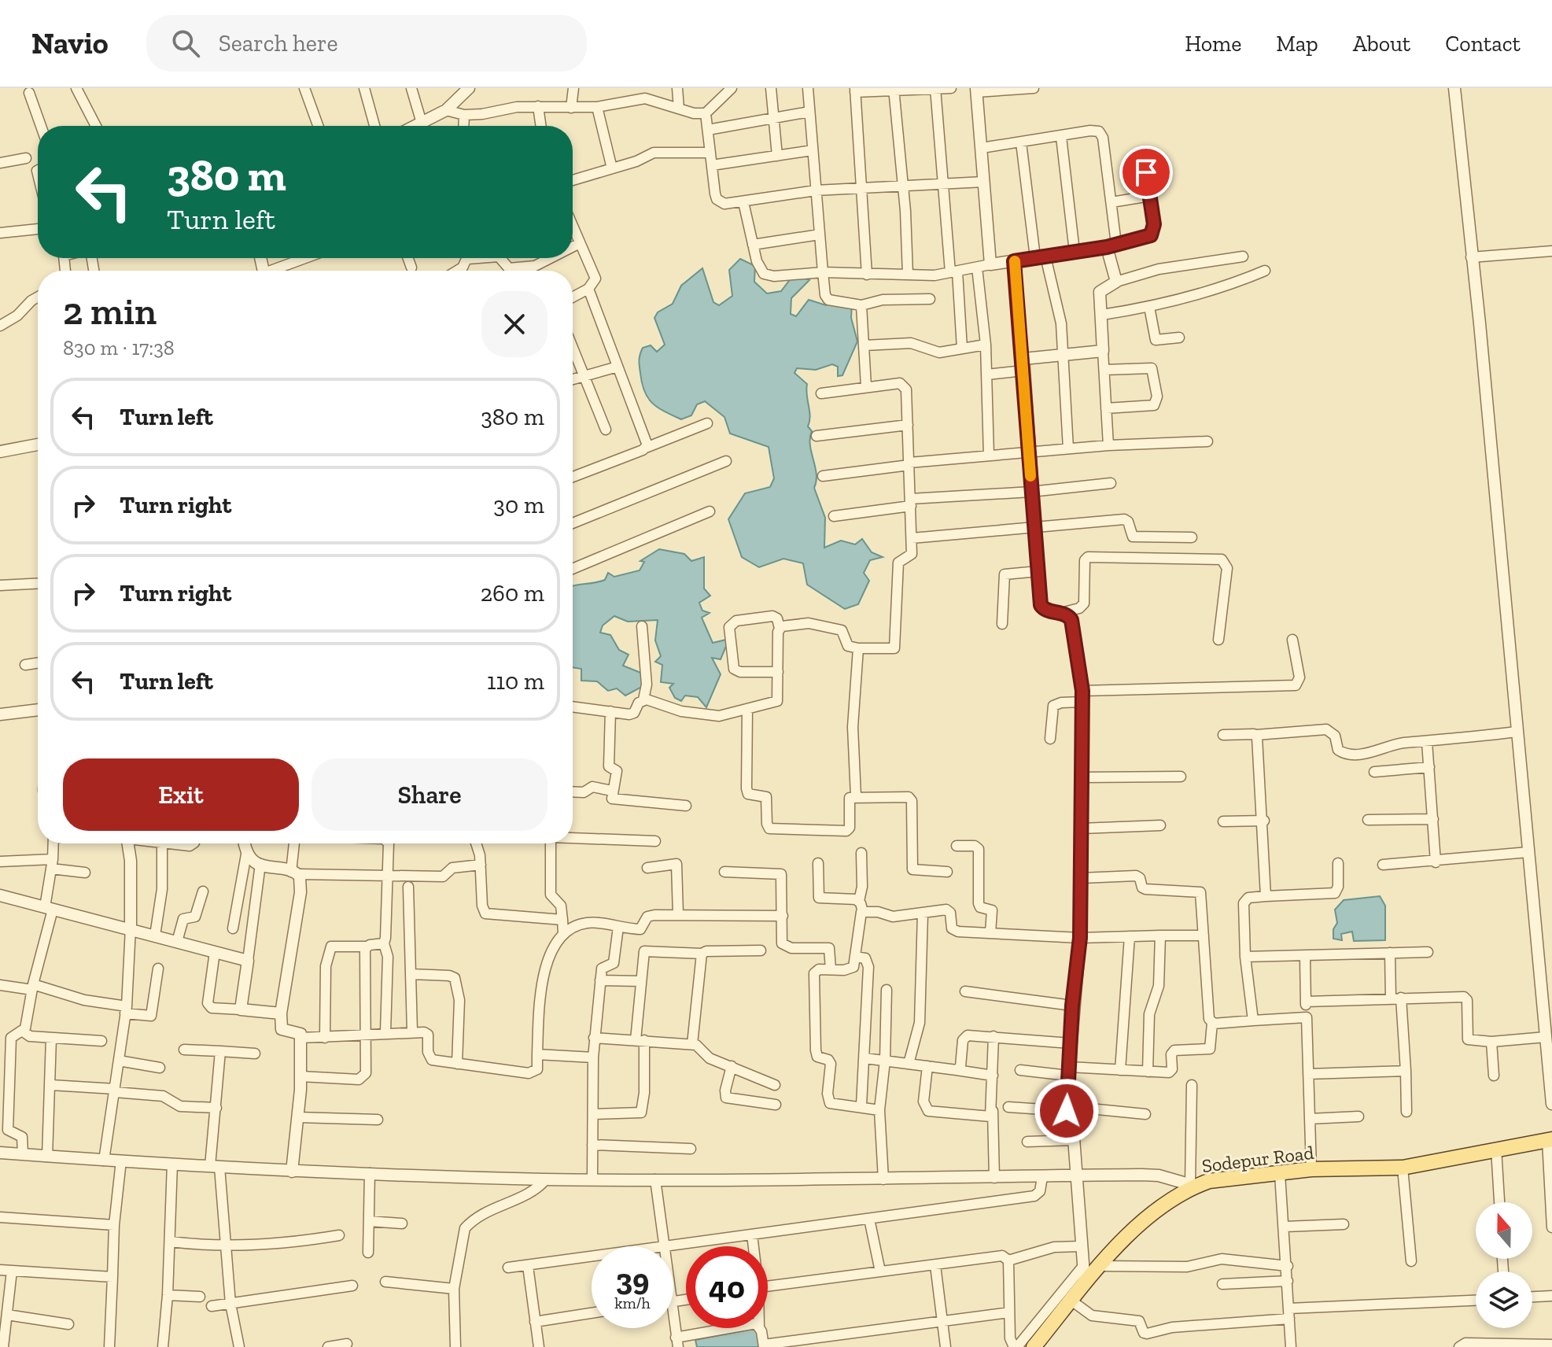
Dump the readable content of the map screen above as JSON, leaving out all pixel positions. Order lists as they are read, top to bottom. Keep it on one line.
{"streets":{"main road":["Sodepur Road"]},"north":"top","page":{"header":"Navio","search":"Search here","nav":["Home","Map","About","Contact"],"turn":["380 m","Turn left"],"heading":["2 min","830 m · 17:38"],"list":[{"name":"Turn left","value":"380 m"},{"name":"Turn right","value":"30 m"},{"name":"Turn right","value":"260 m"},{"name":"Turn left","value":"110 m"}],"buttons":["Exit","Share"],"speed":"39 km/h","limit":"40"}}
